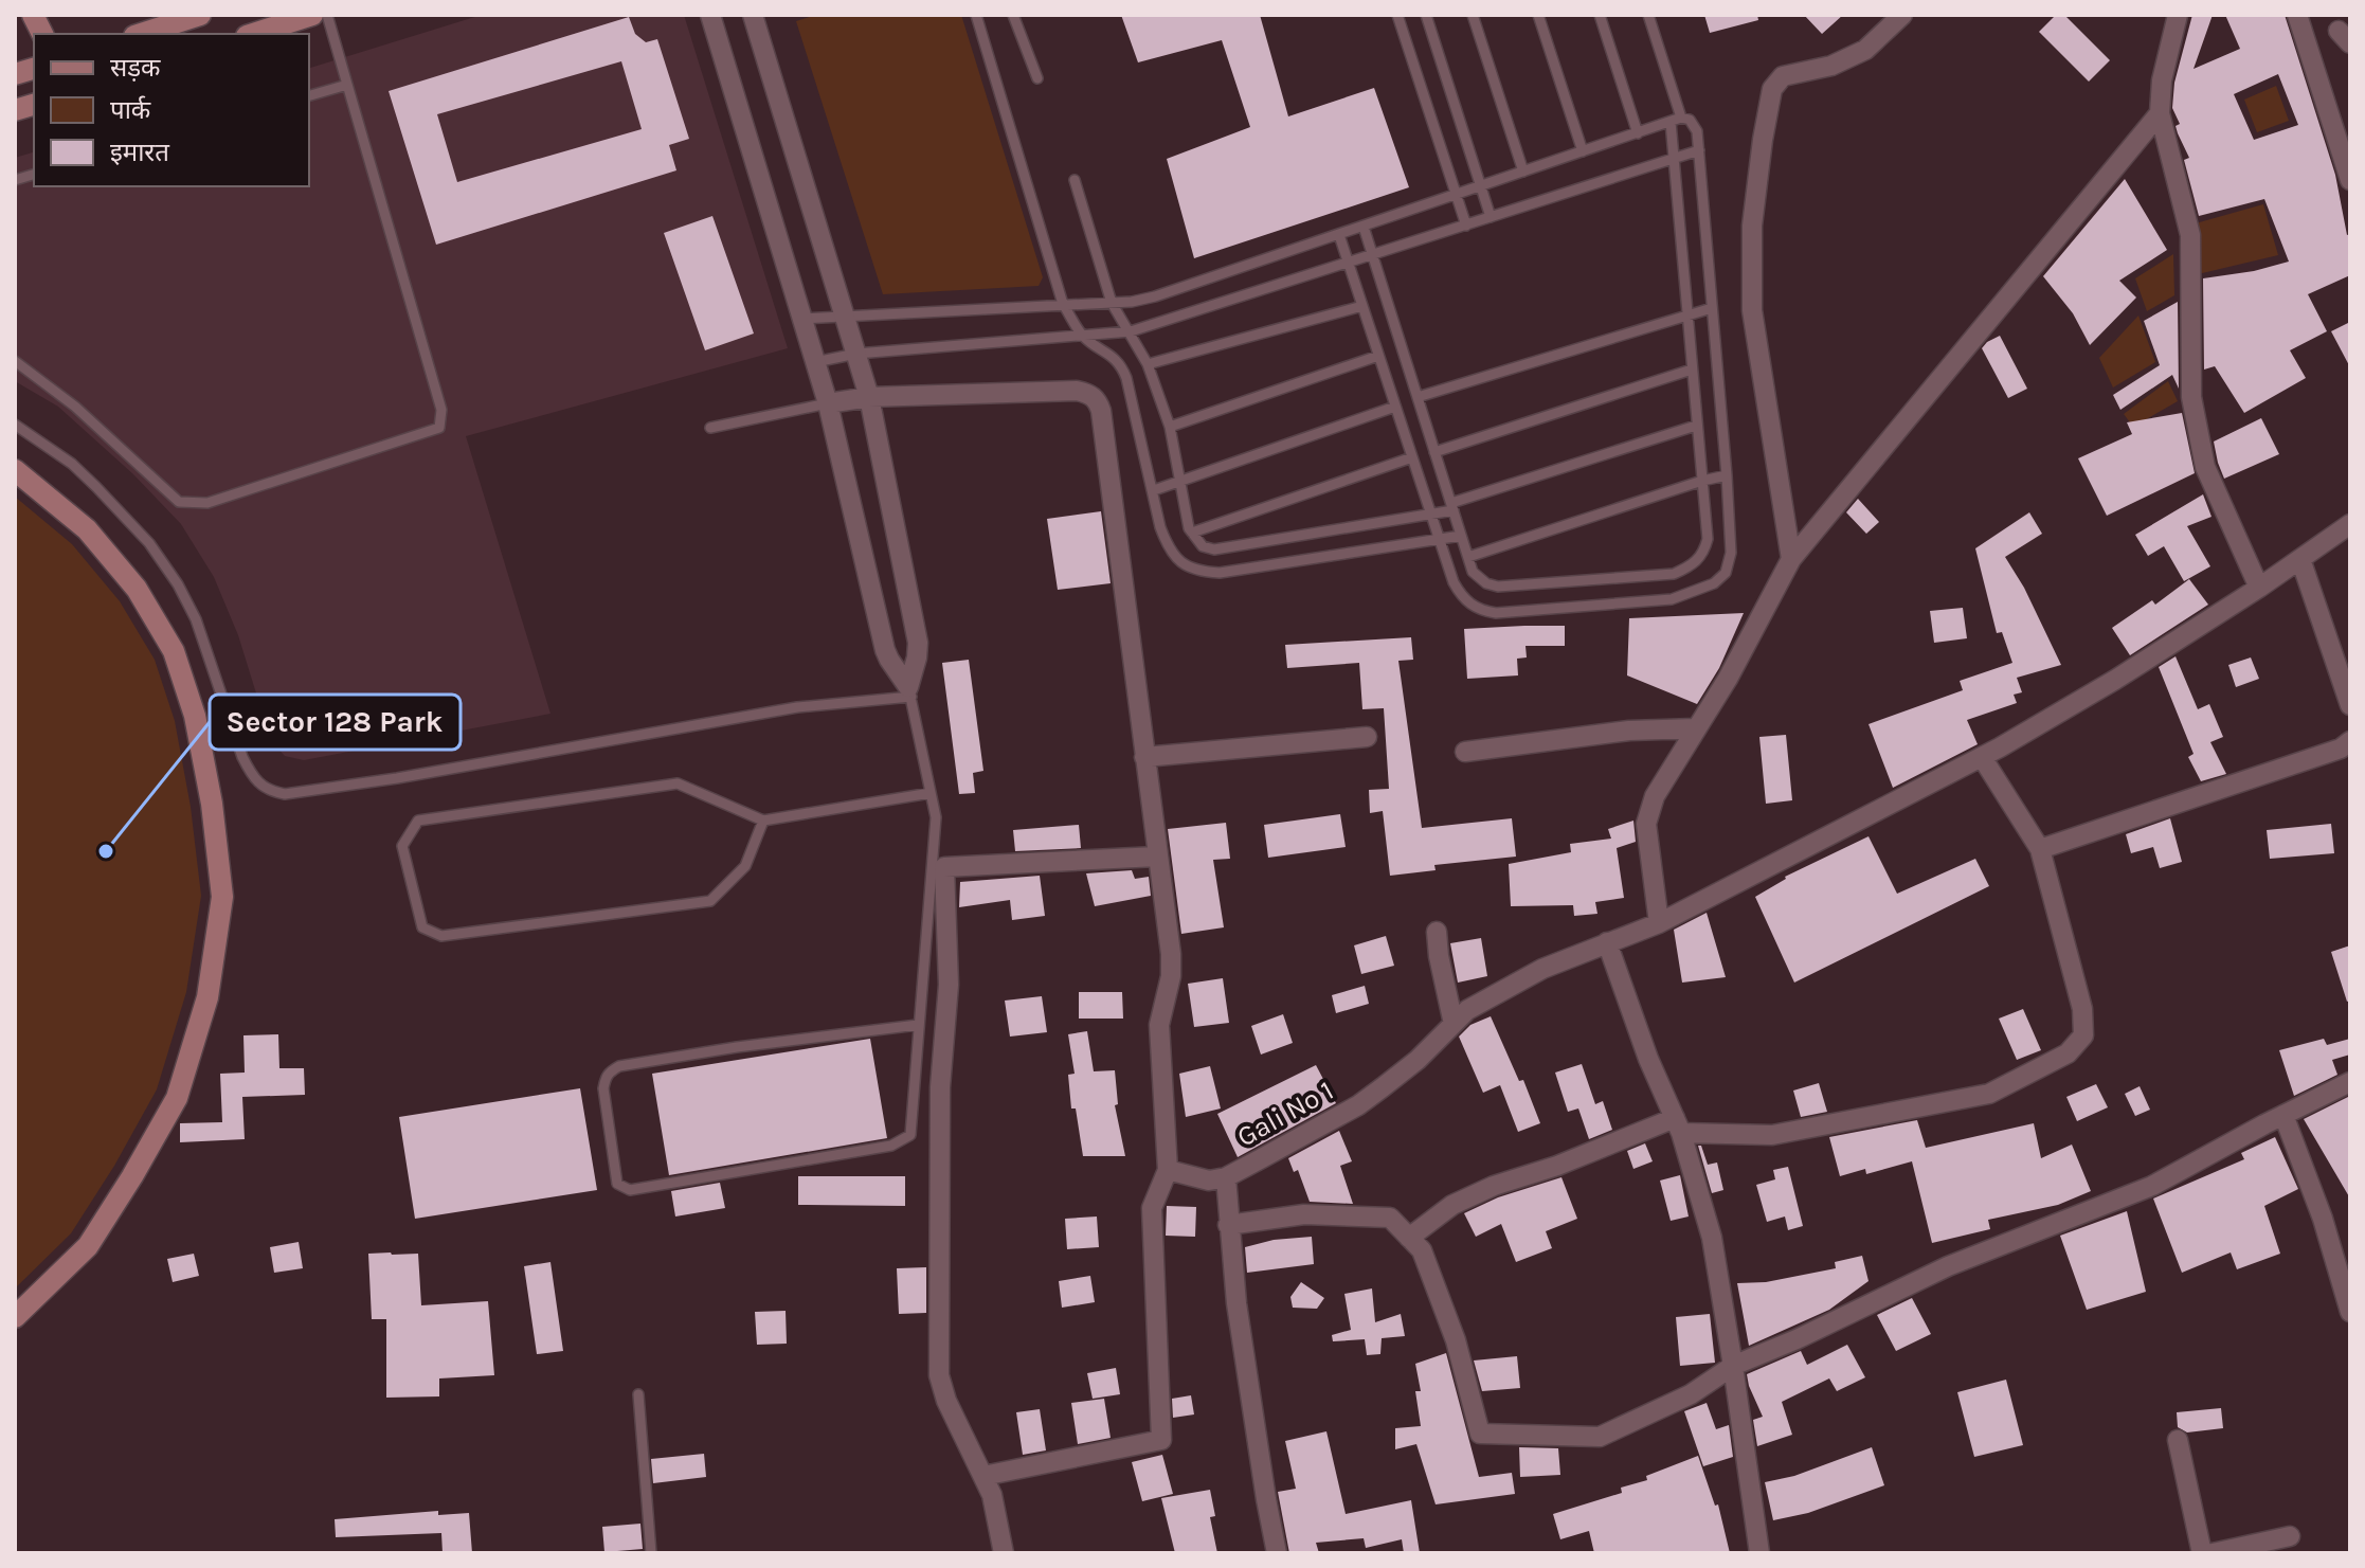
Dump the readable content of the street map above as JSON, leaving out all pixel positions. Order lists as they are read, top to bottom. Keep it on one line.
{"streets":{"street":["Gali No 1"]},"places":["Sector 128 Park"],"legend":["सड़क","पार्क","इमारत"]}
